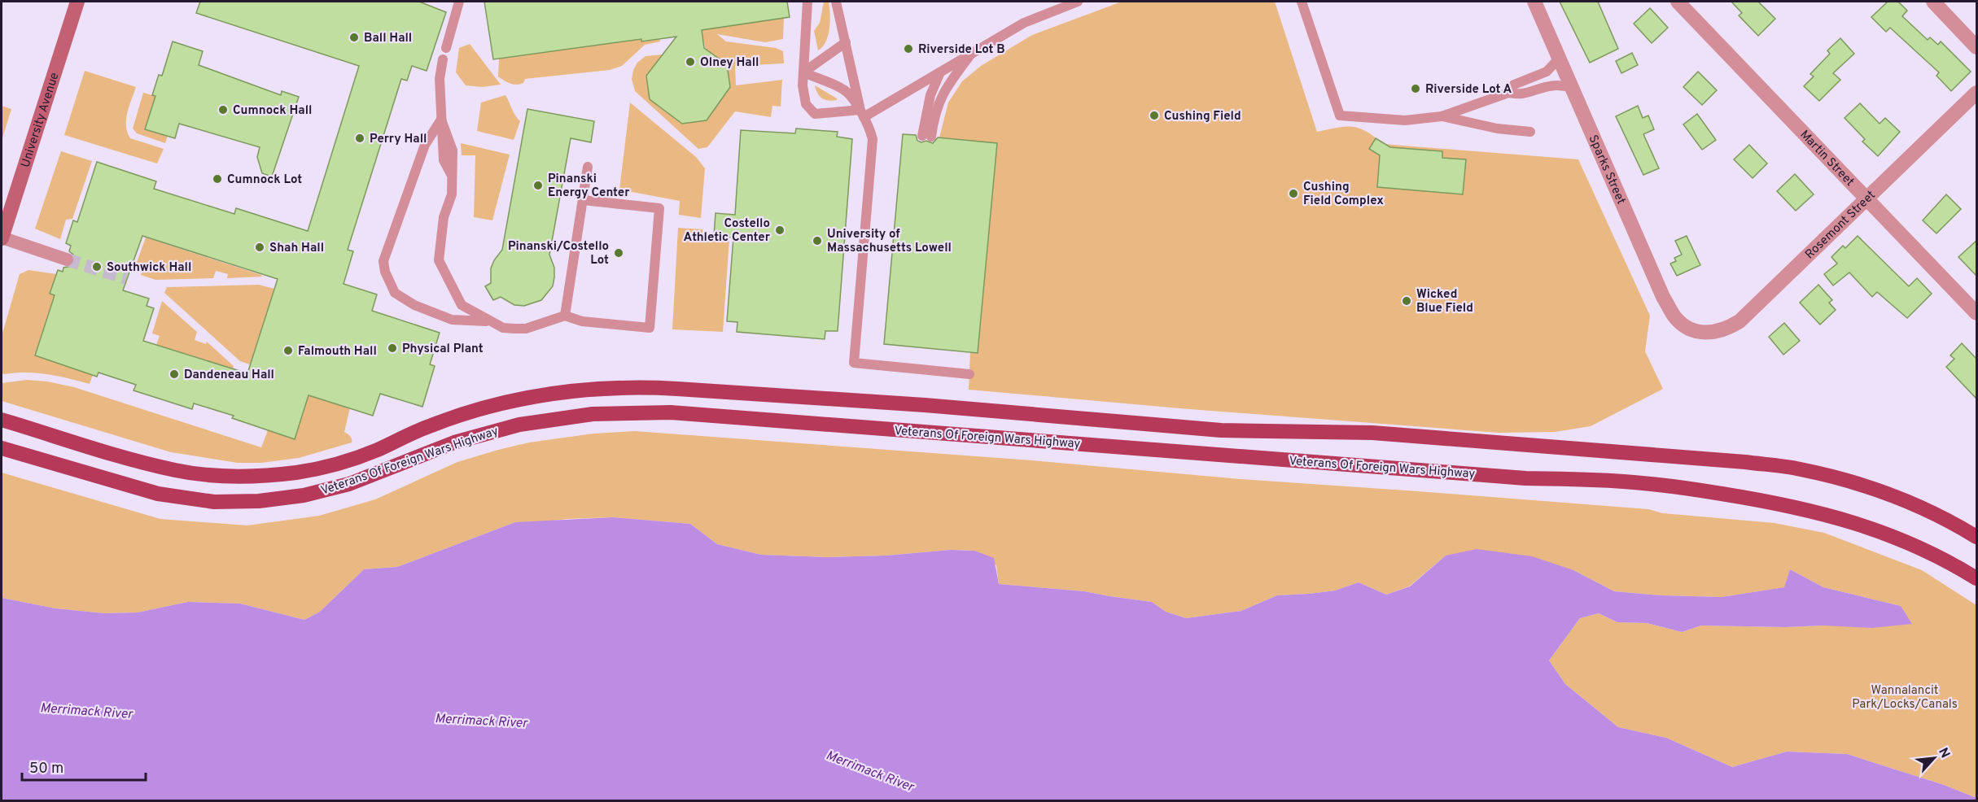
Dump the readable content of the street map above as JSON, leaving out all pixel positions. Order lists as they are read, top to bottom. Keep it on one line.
{"streets":{"main road":["University Avenue","Veterans Of Foreign Wars Highway"],"street":["Martin Street","Sparks Street","Rosemont Street"]},"crossings":[["Martin Street","Rosemont Street"],["Sparks Street","Rosemont Street"]],"water":["Merrimack River"],"parks":["Wannalancit Park/Locks/Canals"],"places":["Ball Hall","Riverside Lot B","Olney Hall","Riverside Lot A","Cumnock Hall","Cushing Field","Perry Hall","Cumnock Lot","Pinanski Energy Center","Cushing Field Complex","Costello Athletic Center","University of Massachusetts Lowell","Shah Hall","Pinanski/Costello Lot","Southwick Hall","Wicked Blue Field","Physical Plant","Falmouth Hall","Dandeneau Hall"],"scale_bar":"50 m","north":"top right"}
